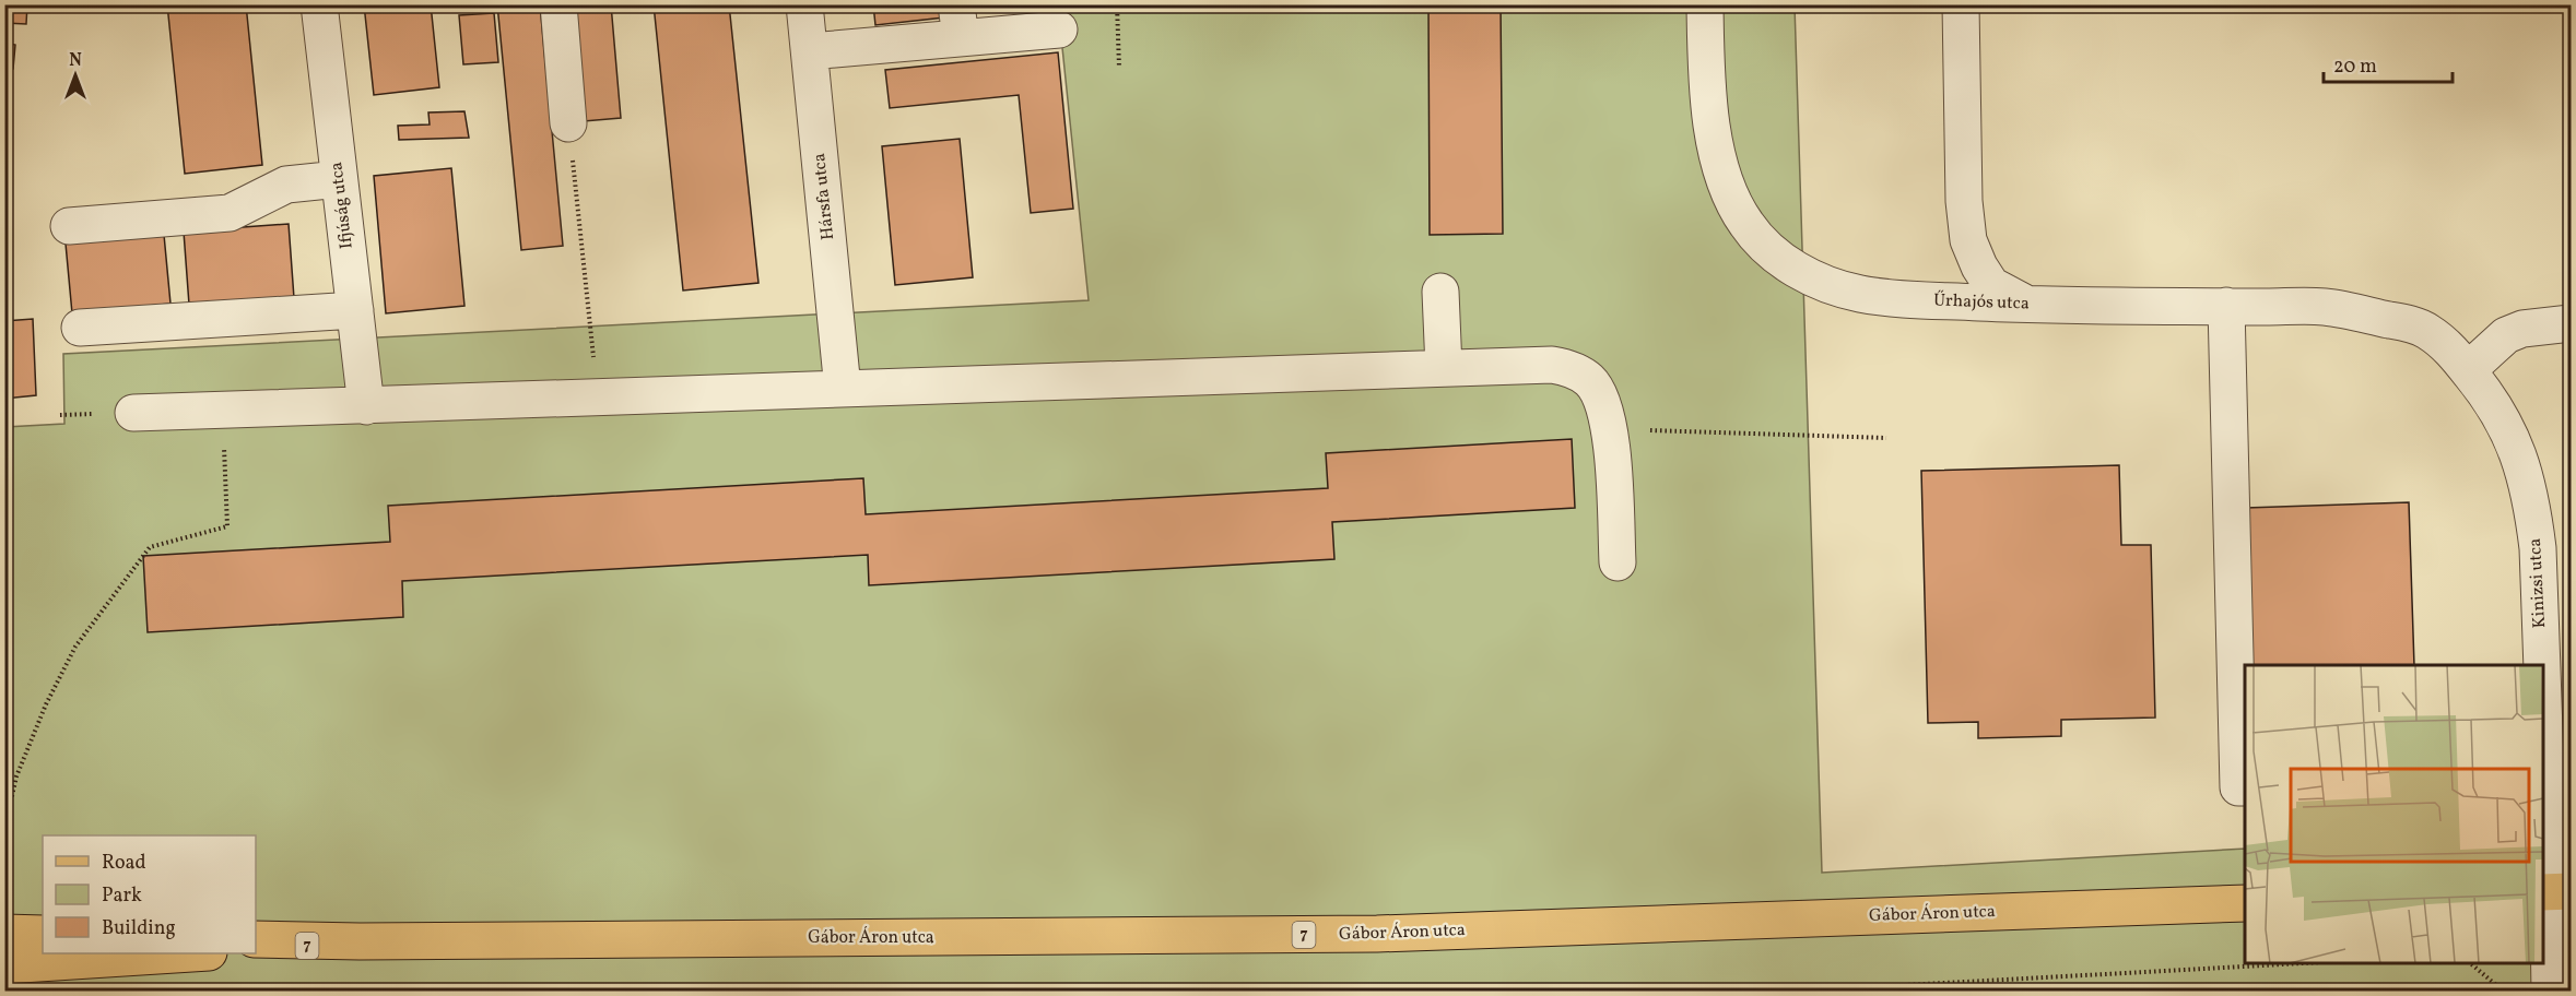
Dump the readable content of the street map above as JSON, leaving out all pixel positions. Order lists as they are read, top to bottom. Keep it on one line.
{"streets":{"main road":["Gábor Áron utca","7"],"street":["Hársfa utca","Ifjúság utca","Űrhajós utca","Kinizsi utca"]},"crossings":[["Űrhajós utca","Kinizsi utca"]],"legend":["Road","Park","Building"],"scale_bar":"20 m","north":"top"}
